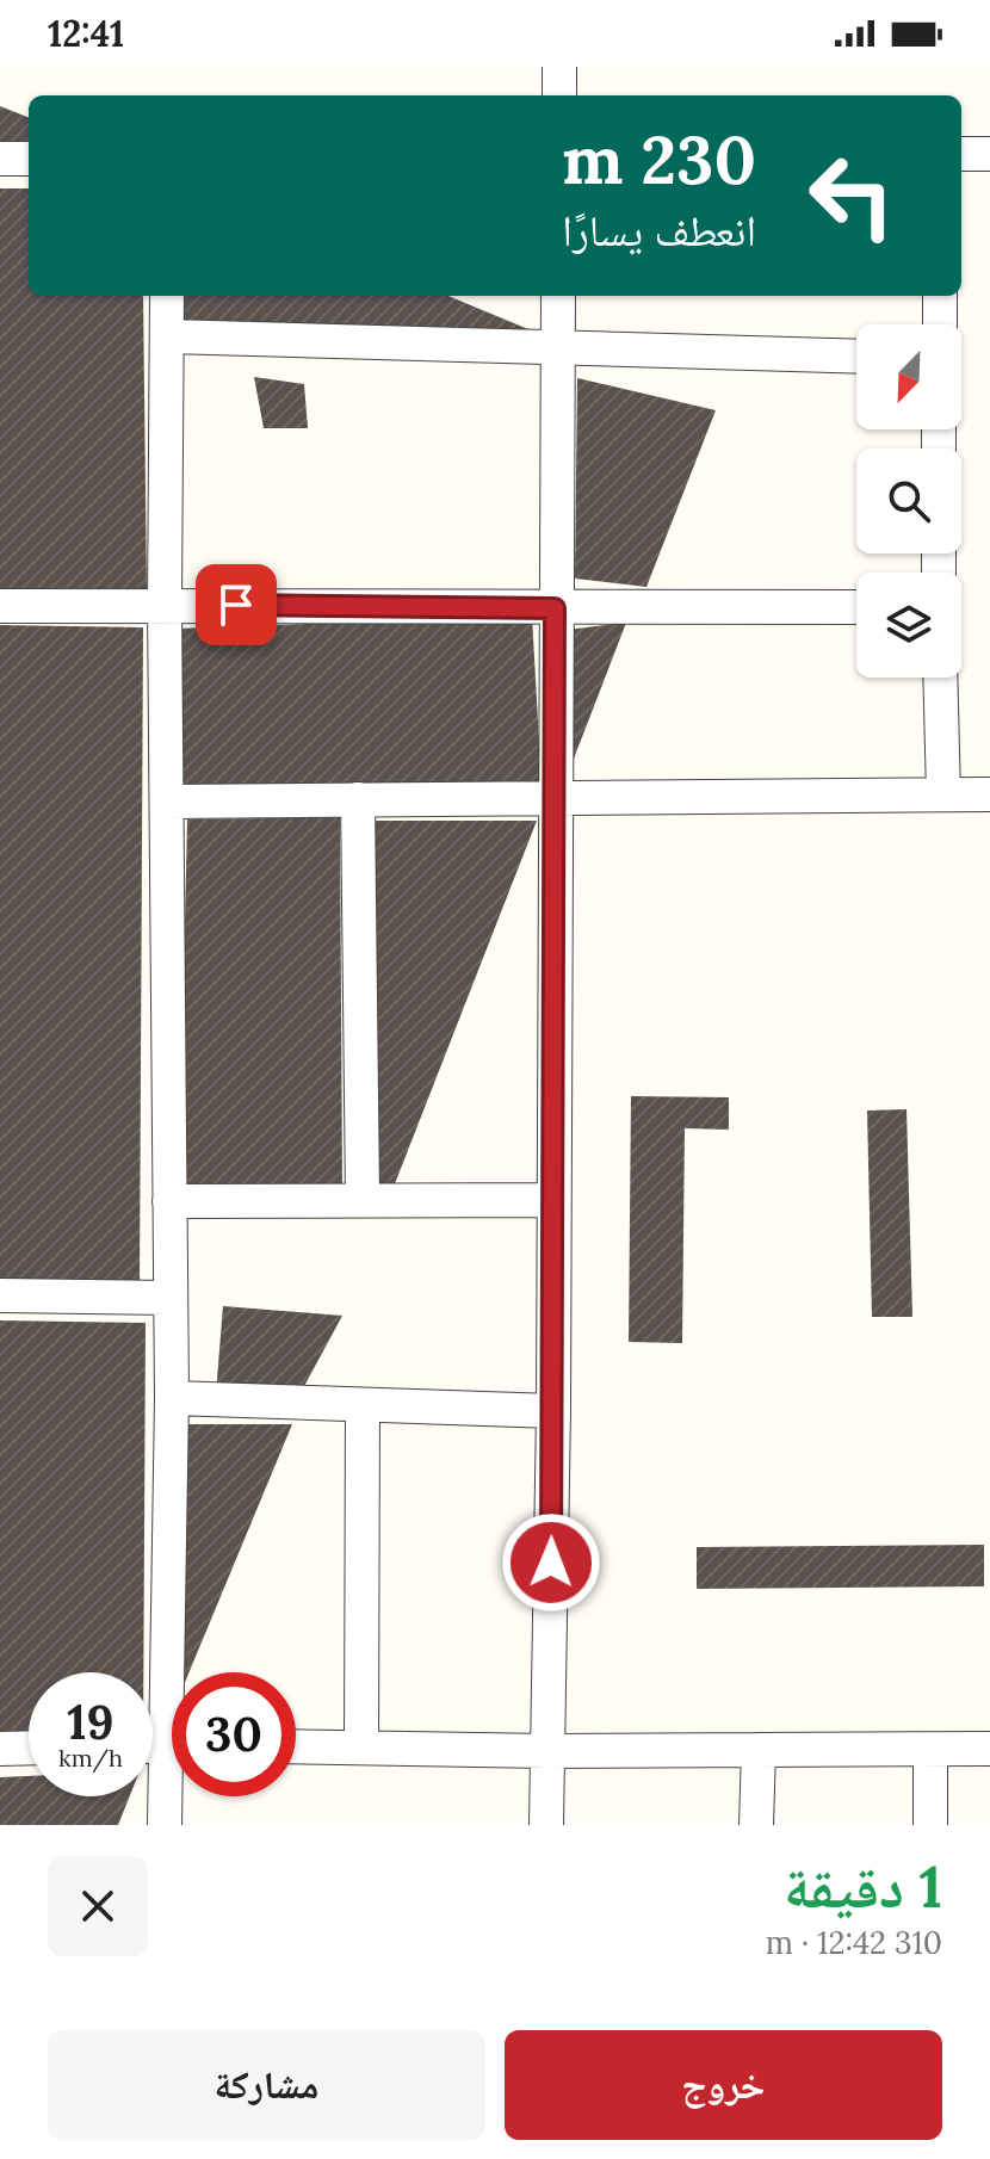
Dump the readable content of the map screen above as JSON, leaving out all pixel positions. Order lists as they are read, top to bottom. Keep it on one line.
{"north":"bottom left","page":{"status":"12:41","turn":["230 m","انعطف يسارًا"],"speed":"19 km/h","limit":"30","heading":["1 دقيقة","310 m · 12:42"],"buttons":["خروج","مشاركة"]}}
